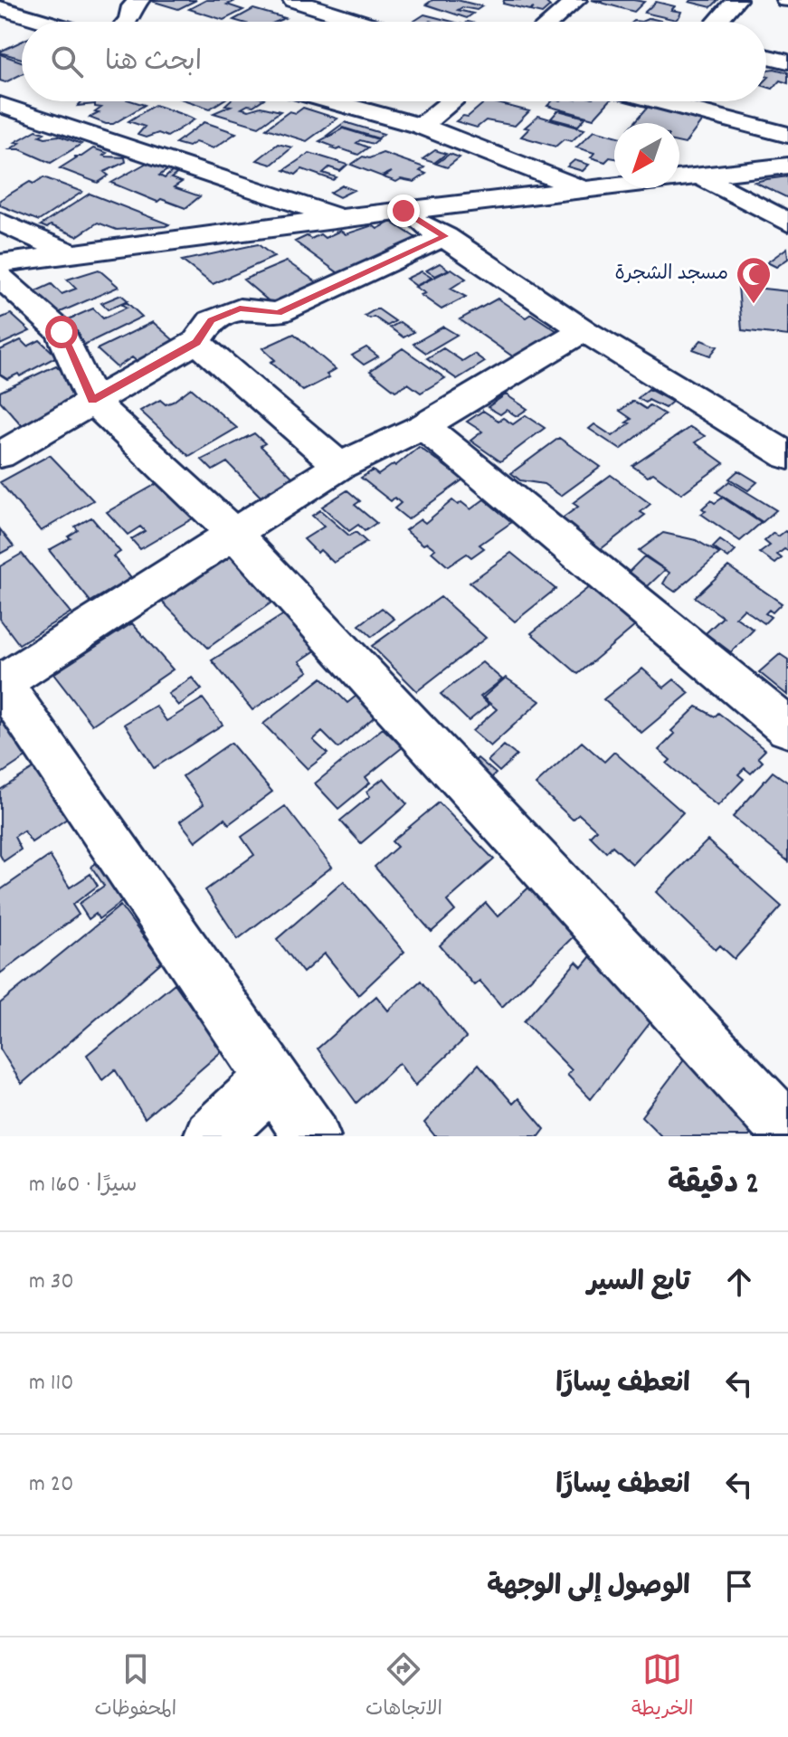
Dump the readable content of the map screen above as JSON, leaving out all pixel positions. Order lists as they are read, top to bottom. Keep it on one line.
{"places":{"mosque":["مسجد الشجرة"]},"north":"bottom left","page":{"search":"ابحث هنا","heading":["2 دقيقة","سيرًا · 160 m"],"list":[["تابع السير","30 m"],["انعطف يسارًا","110 m"],["انعطف يسارًا","20 m"],"الوصول إلى الوجهة"],"nav":["الخريطة","الاتجاهات","المحفوظات"]}}
